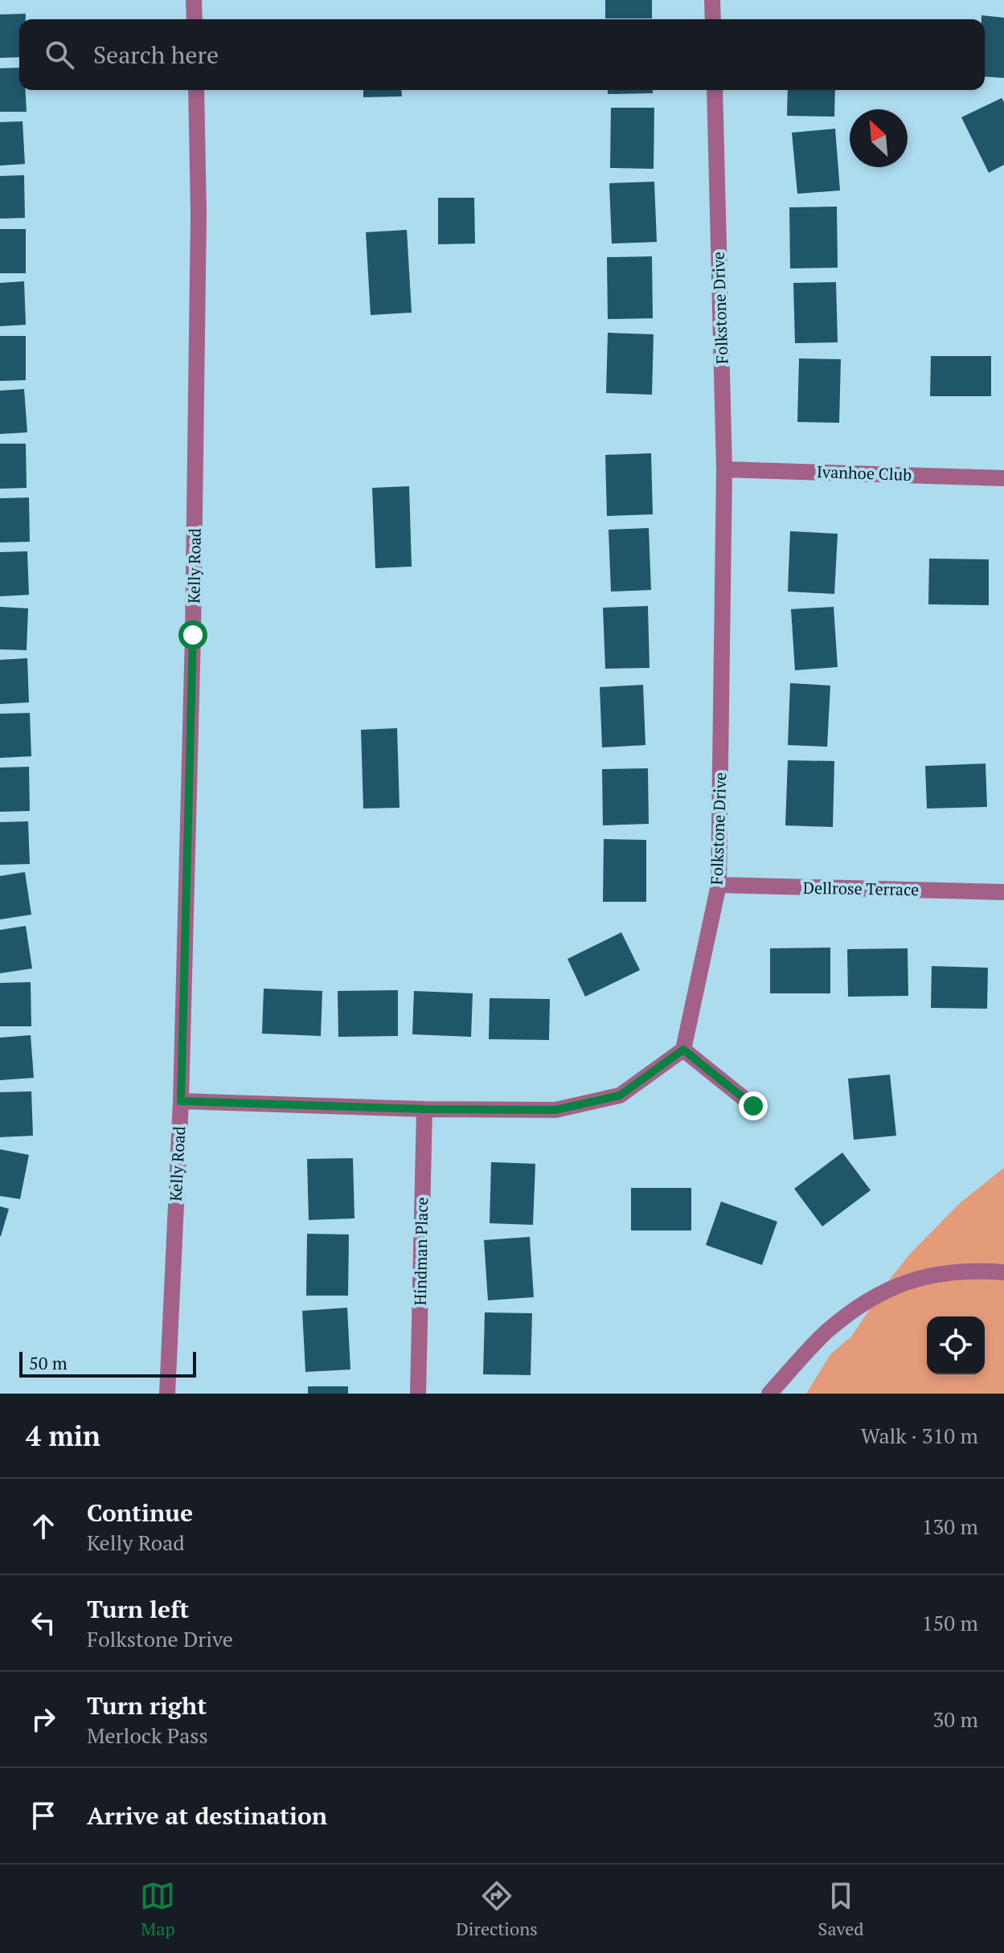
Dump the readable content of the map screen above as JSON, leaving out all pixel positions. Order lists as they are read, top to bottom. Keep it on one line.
{"streets":{"street":["Folkstone Drive","Ivanhoe Club","Kelly Road","Dellrose Terrace","Hindman Place"]},"crossings":[["Folkstone Drive","Ivanhoe Club"],["Folkstone Drive","Dellrose Terrace"]],"scale_bar":"50 m","north":"top left","page":{"search":"Search here","scale":"50 m","heading":["4 min","Walk · 310 m"],"list":[["Continue","Kelly Road","130 m"],["Turn left","Folkstone Drive","150 m"],["Turn right","Merlock Pass","30 m"],"Arrive at destination"],"nav":["Map","Directions","Saved"]}}
